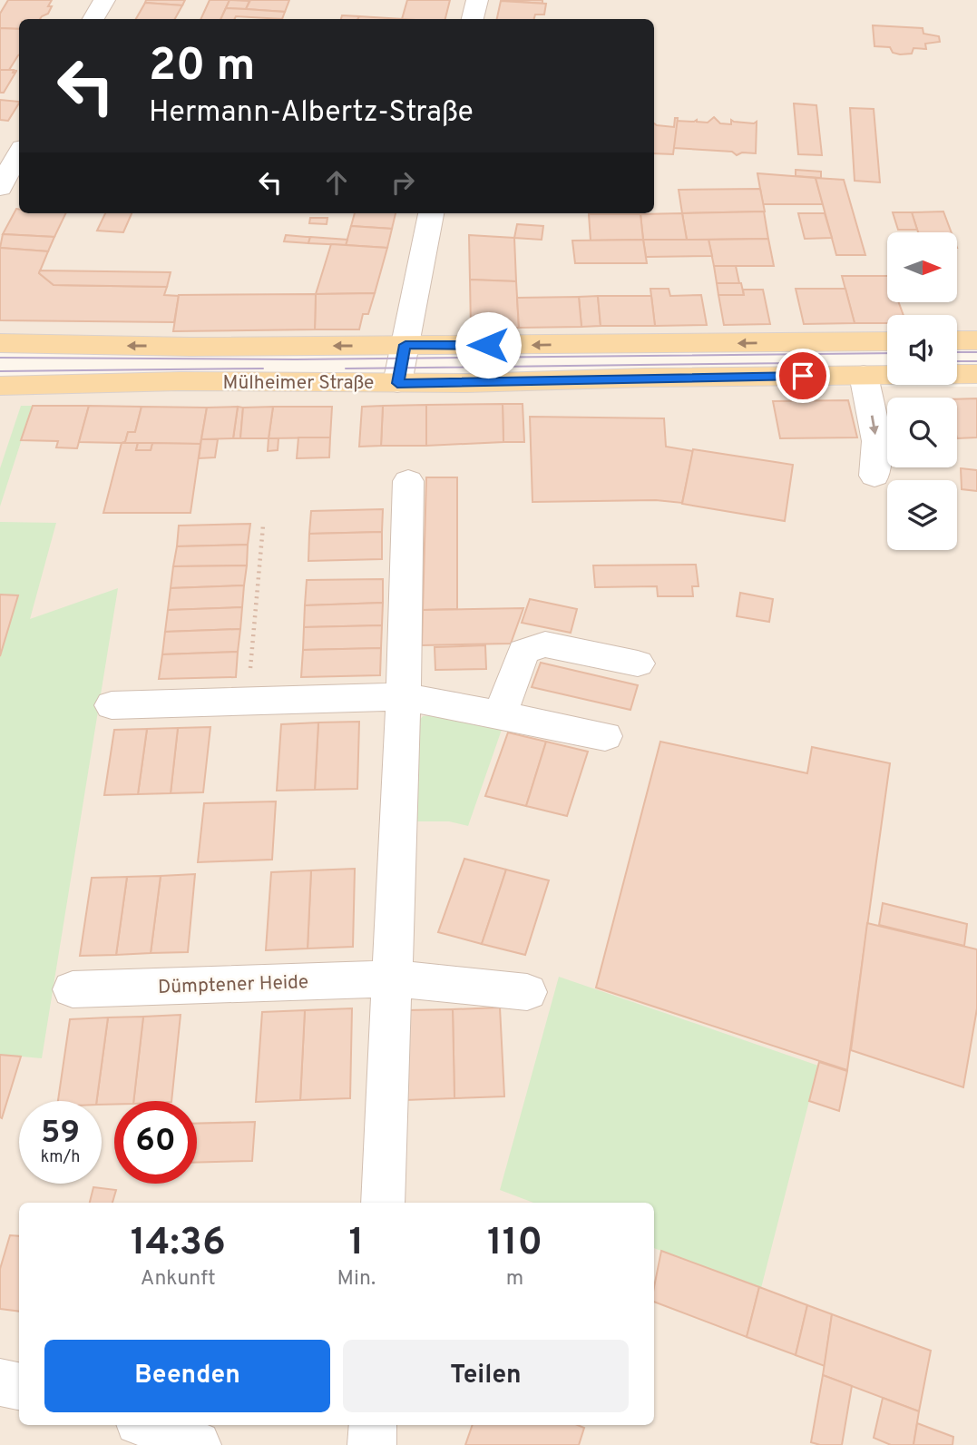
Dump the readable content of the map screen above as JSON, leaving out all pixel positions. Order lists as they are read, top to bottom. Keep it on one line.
{"streets":{"main road":["Mülheimer Straße"],"street":["Dümptener Heide"]},"north":"right","page":{"turn":["20 m","Hermann-Albertz-Straße"],"speed":"59 km/h","limit":"60","eta":["14:36","Ankunft","1","Min.","110","m"],"buttons":["Beenden","Teilen"]}}
